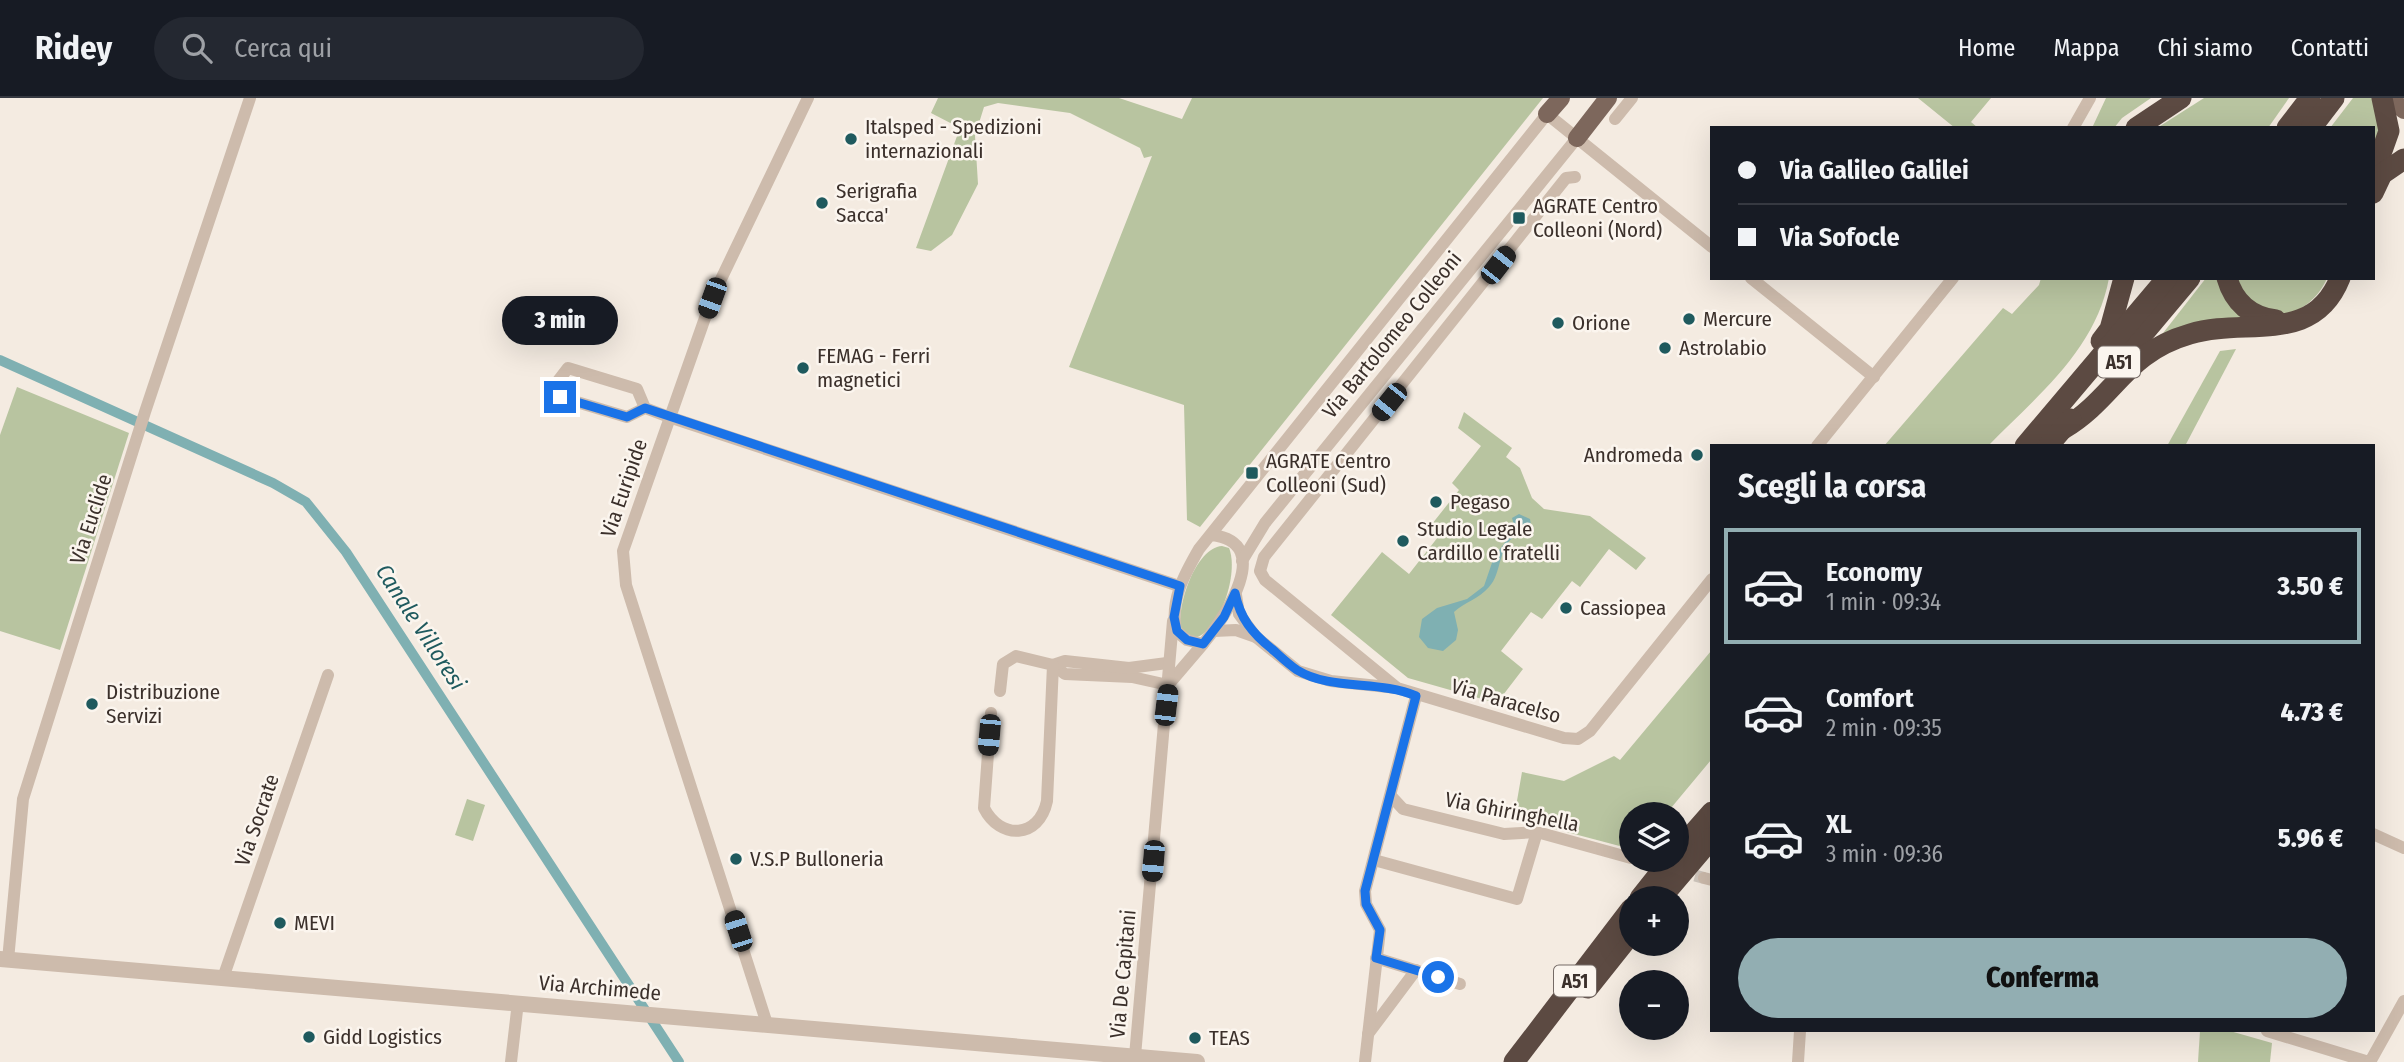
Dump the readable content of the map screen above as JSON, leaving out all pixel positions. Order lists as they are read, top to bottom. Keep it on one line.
{"streets":{"highway":["A51"],"street":["Via Bartolomeo Colleoni","Via Euripide","Via Euclide","Via Paracelso","Via Ghiringhella","Via Socrate","Via De Capitani","Via Archimede"]},"crossings":[["Via Bartolomeo Colleoni","Via Paracelso"],["Via Bartolomeo Colleoni","Via De Capitani"],["Via Euripide","Via Archimede"],["Via Euclide","Via Archimede"],["Via Socrate","Via Archimede"],["Via De Capitani","Via Archimede"]],"water":["Canale Villoresi"],"places":{"other":["Italsped - Spedizioni internazionali","Serigrafia Sacca'","Mercure","Orione","Astrolabio","FEMAG - Ferri magnetici","Andromeda","Pegaso","Studio Legale Cardillo e fratelli","Cassiopea","Distribuzione Servizi","V.S.P Bulloneria","MEVI","Gidd Logistics","TEAS"],"transit":["AGRATE Centro Colleoni (Nord)","AGRATE Centro Colleoni (Sud)"]},"page":{"header":"Ridey","search":"Cerca qui","nav":["Home","Mappa","Chi siamo","Contatti"],"banner":["Via Galileo Galilei","Via Sofocle"],"bubble":"3 min","heading":"Scegli la corsa","list":[{"name":"Economy","note":"1 min · 09:34","value":"3.50 €"},{"name":"Comfort","note":"2 min · 09:35","value":"4.73 €"},{"name":"XL","note":"3 min · 09:36","value":"5.96 €"}],"map_buttons":["+","−"],"buttons":"Conferma"}}
